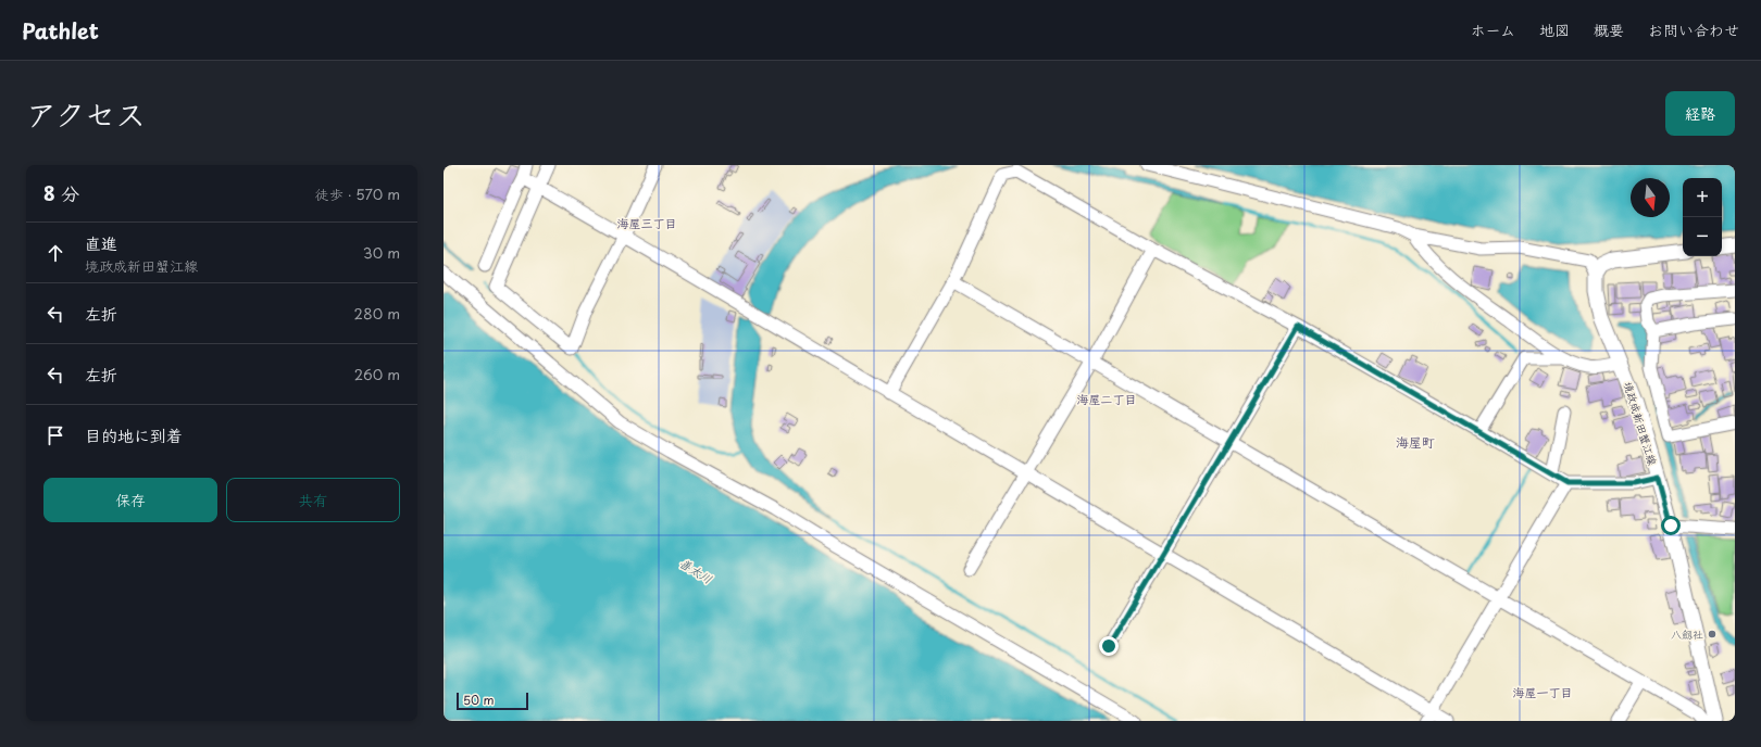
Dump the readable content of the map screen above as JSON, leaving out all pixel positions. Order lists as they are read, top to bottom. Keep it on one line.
{"streets":{"main road":["境政成新田蟹江線"]},"districts":["海屋三丁目","海屋二丁目","海屋町","海屋一丁目"],"water":["善太川"],"places":["八劔社"],"scale_bar":"50 m","north":"bottom","page":{"header":"Pathlet","nav":["ホーム","地図","概要","お問い合わせ"],"title":"アクセス","buttons":["経路",["保存","共有"]],"heading":["8 分","徒歩 · 570 m"],"map_buttons":["+","−"],"list":[["直進","境政成新田蟹江線","30 m"],["左折","280 m"],["左折","260 m"],"目的地に到着"],"scale":"50 m"}}
